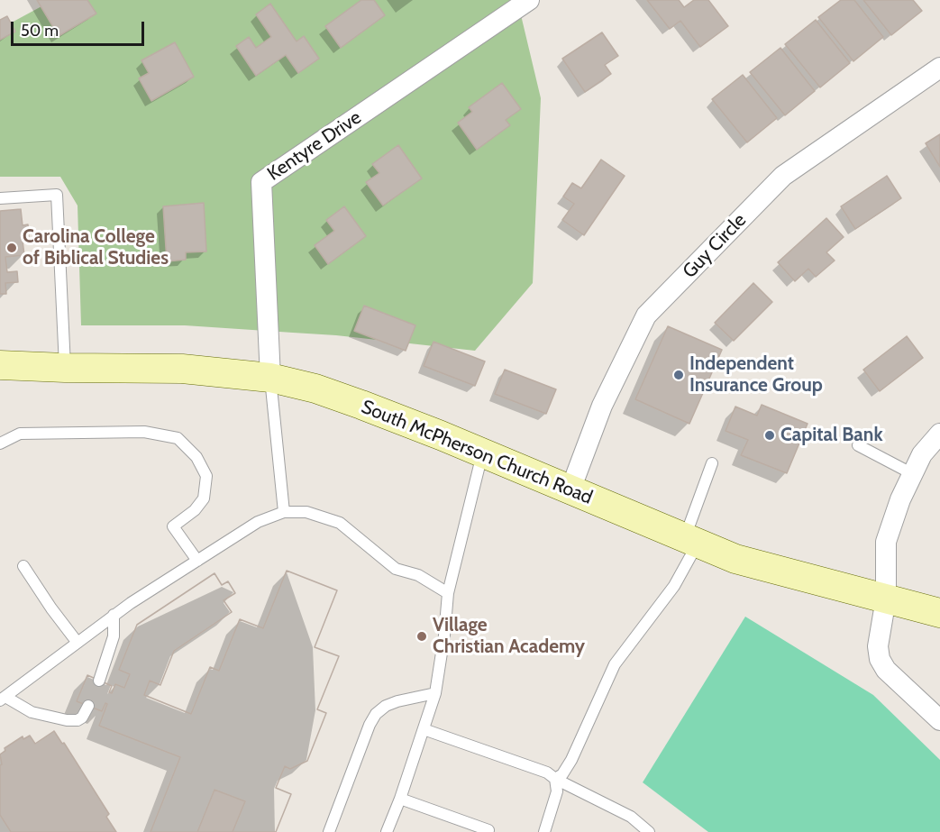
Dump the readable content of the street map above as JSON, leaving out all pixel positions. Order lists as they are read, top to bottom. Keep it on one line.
{"streets":{"main road":["South McPherson Church Road"],"street":["Kentyre Drive","Guy Circle"]},"crossings":[["Kentyre Drive","South McPherson Church Road"],["Guy Circle","South McPherson Church Road"]],"places":["Carolina College of Biblical Studies","Independent Insurance Group","Capital Bank","Village Christian Academy"],"scale_bar":"50 m"}
